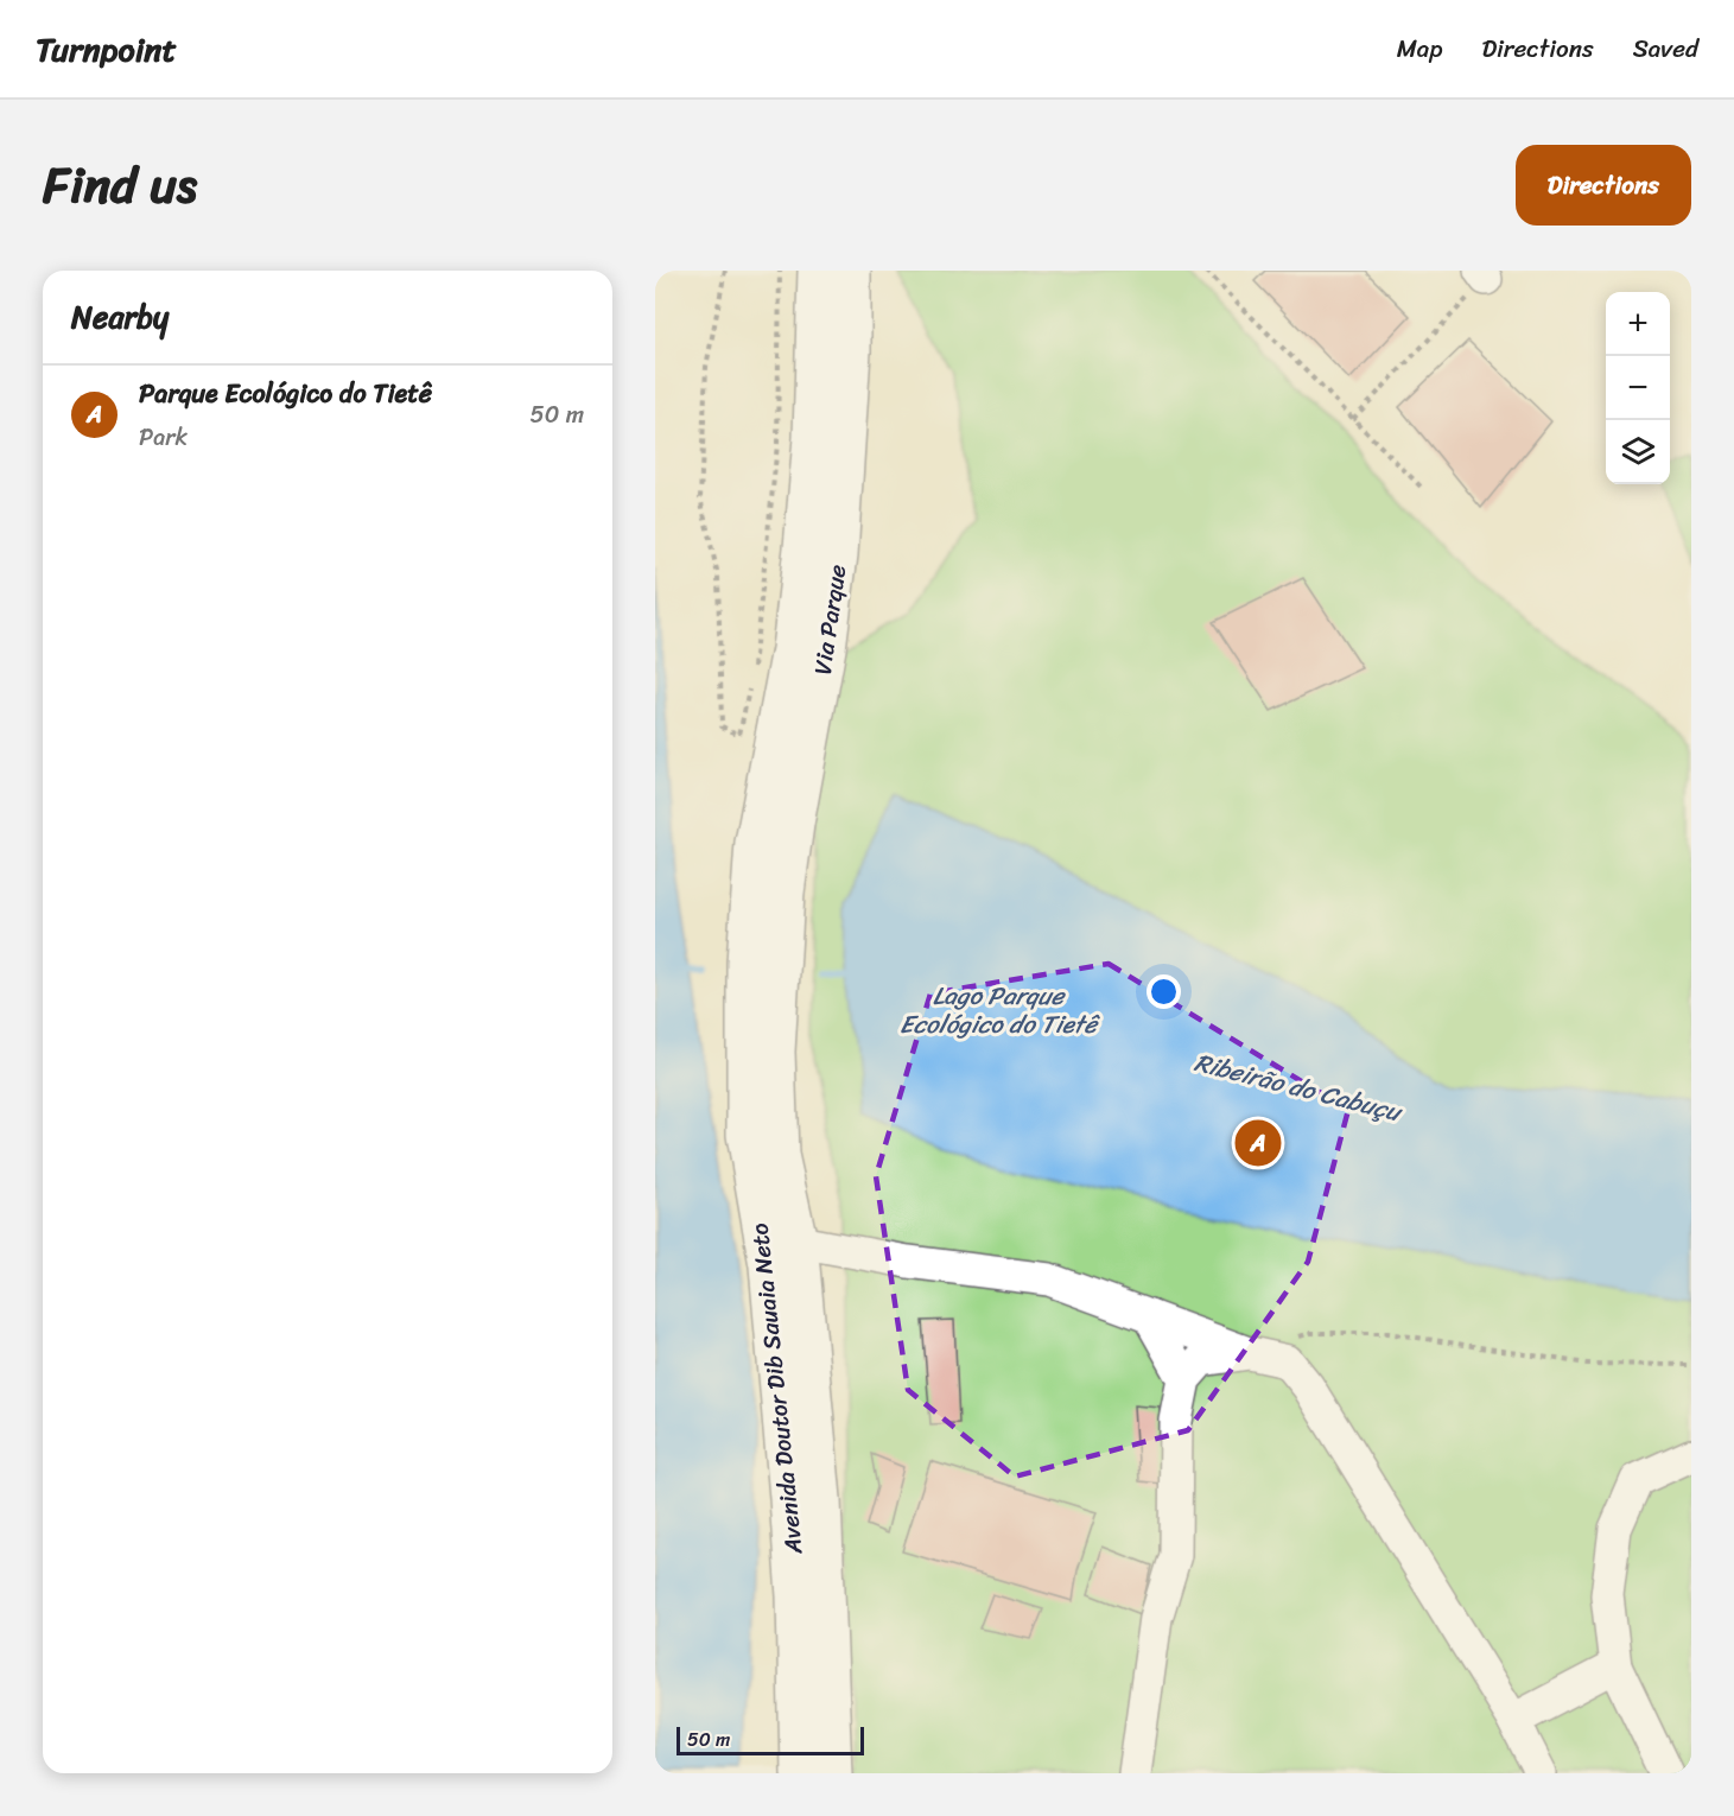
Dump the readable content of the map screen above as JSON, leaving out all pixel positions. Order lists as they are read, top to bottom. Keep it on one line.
{"streets":{"main road":["Via Parque","Avenida Doutor Dib Sauaia Neto"]},"crossings":[["Via Parque","Avenida Doutor Dib Sauaia Neto"]],"water":["Lago Parque Ecológico do Tietê","Ribeirão do Cabuçu"],"scale_bar":"50 m","page":{"header":"Turnpoint","nav":["Map","Directions","Saved"],"title":"Find us","buttons":"Directions","heading":"Nearby","map_buttons":["+","−"],"list":[{"mark":"A","name":"Parque Ecológico do Tietê","note":"Park","value":"50 m"}],"pins":"A","scale":"50 m"}}
